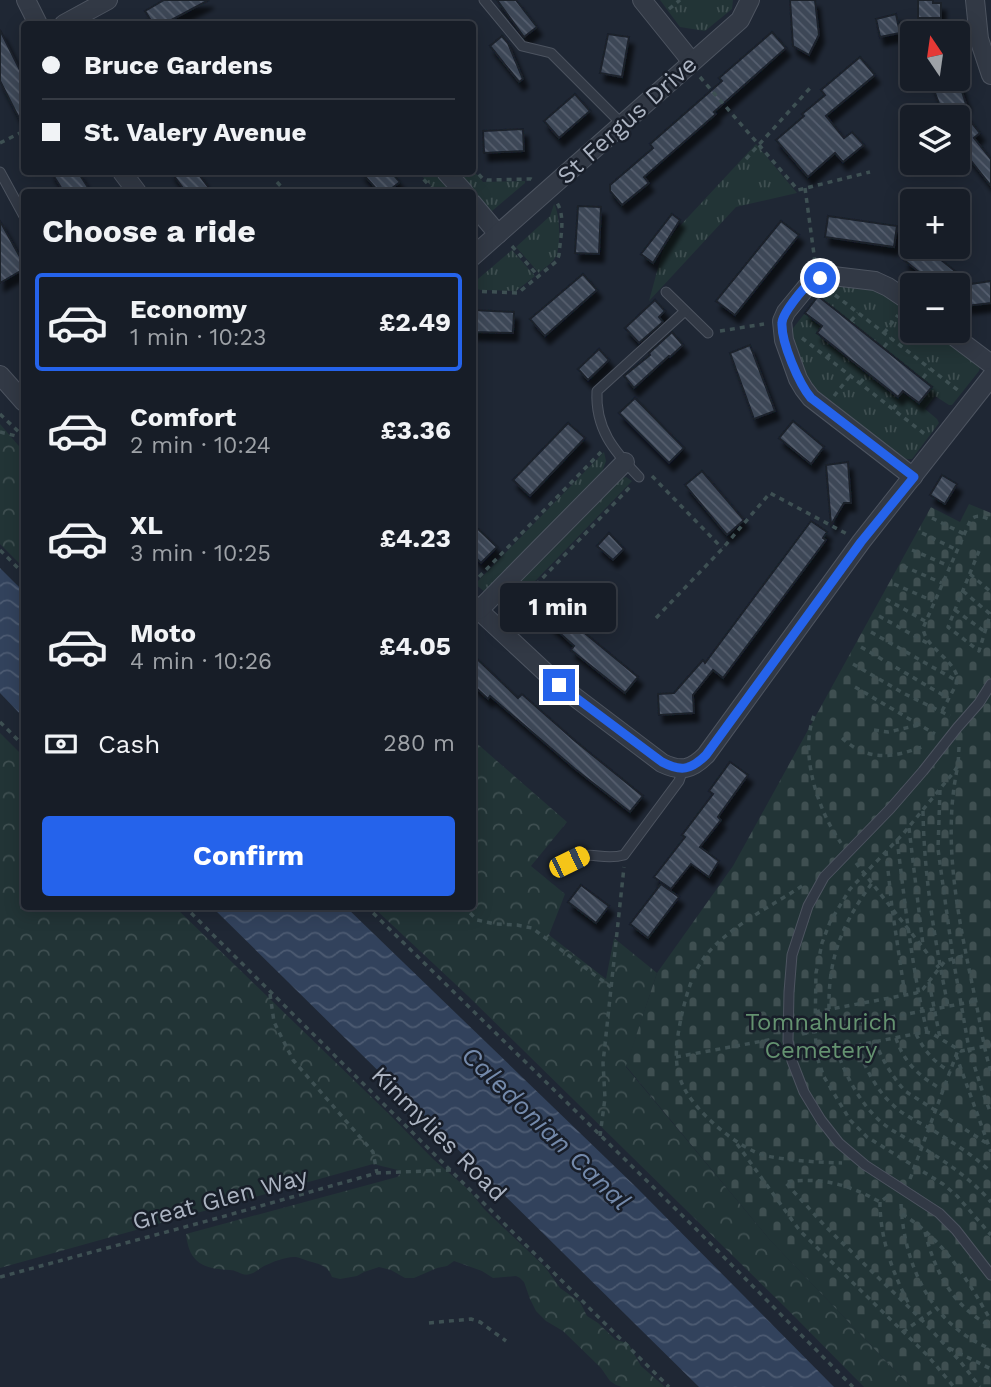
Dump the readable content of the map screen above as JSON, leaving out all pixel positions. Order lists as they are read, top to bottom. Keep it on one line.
{"streets":{"street":["St Fergus Drive"],"path":["Kinmylies Road","Great Glen Way"]},"crossings":[["Kinmylies Road","Great Glen Way"]],"water":["Caledonian Canal"],"parks":["Tomnahurich Cemetery"],"north":"top","page":{"map_buttons":["+","−"],"banner":["Bruce Gardens","St. Valery Avenue"],"heading":"Choose a ride","list":[{"name":"Economy","note":"1 min · 10:23","value":"£2.49"},{"name":"Comfort","note":"2 min · 10:24","value":"£3.36"},{"name":"XL","note":"3 min · 10:25","value":"£4.23"},{"name":"Moto","note":"4 min · 10:26","value":"£4.05"}],"bubble":"1 min","pay":["Cash","280 m"],"buttons":"Confirm"}}
